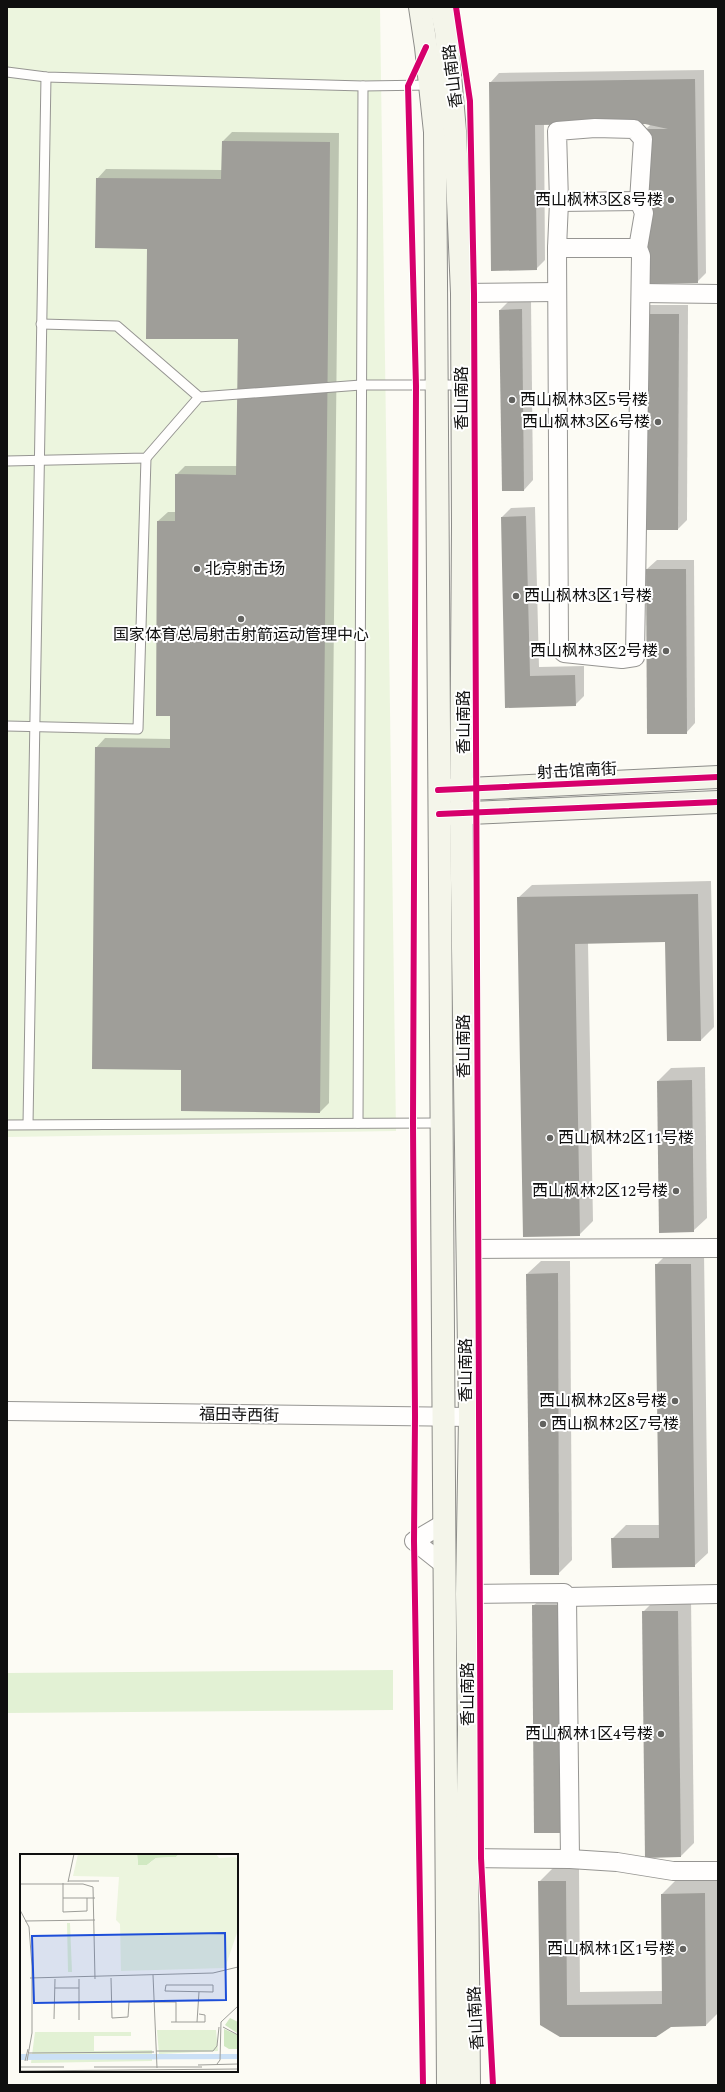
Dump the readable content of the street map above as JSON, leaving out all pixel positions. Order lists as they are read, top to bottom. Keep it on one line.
{"streets":{"main road":["香山南路","射击馆南街"],"street":["福田寺西街"]},"crossings":[["香山南路","射击馆南街"],["香山南路","福田寺西街"]],"places":["西山枫林3区8号楼","西山枫林3区5号楼","西山枫林3区6号楼","北京射击场","西山枫林3区1号楼","国家体育总局射击射箭运动管理中心","西山枫林3区2号楼","西山枫林2区11号楼","西山枫林2区12号楼","西山枫林2区8号楼","西山枫林2区7号楼","西山枫林1区4号楼","西山枫林1区1号楼"]}
